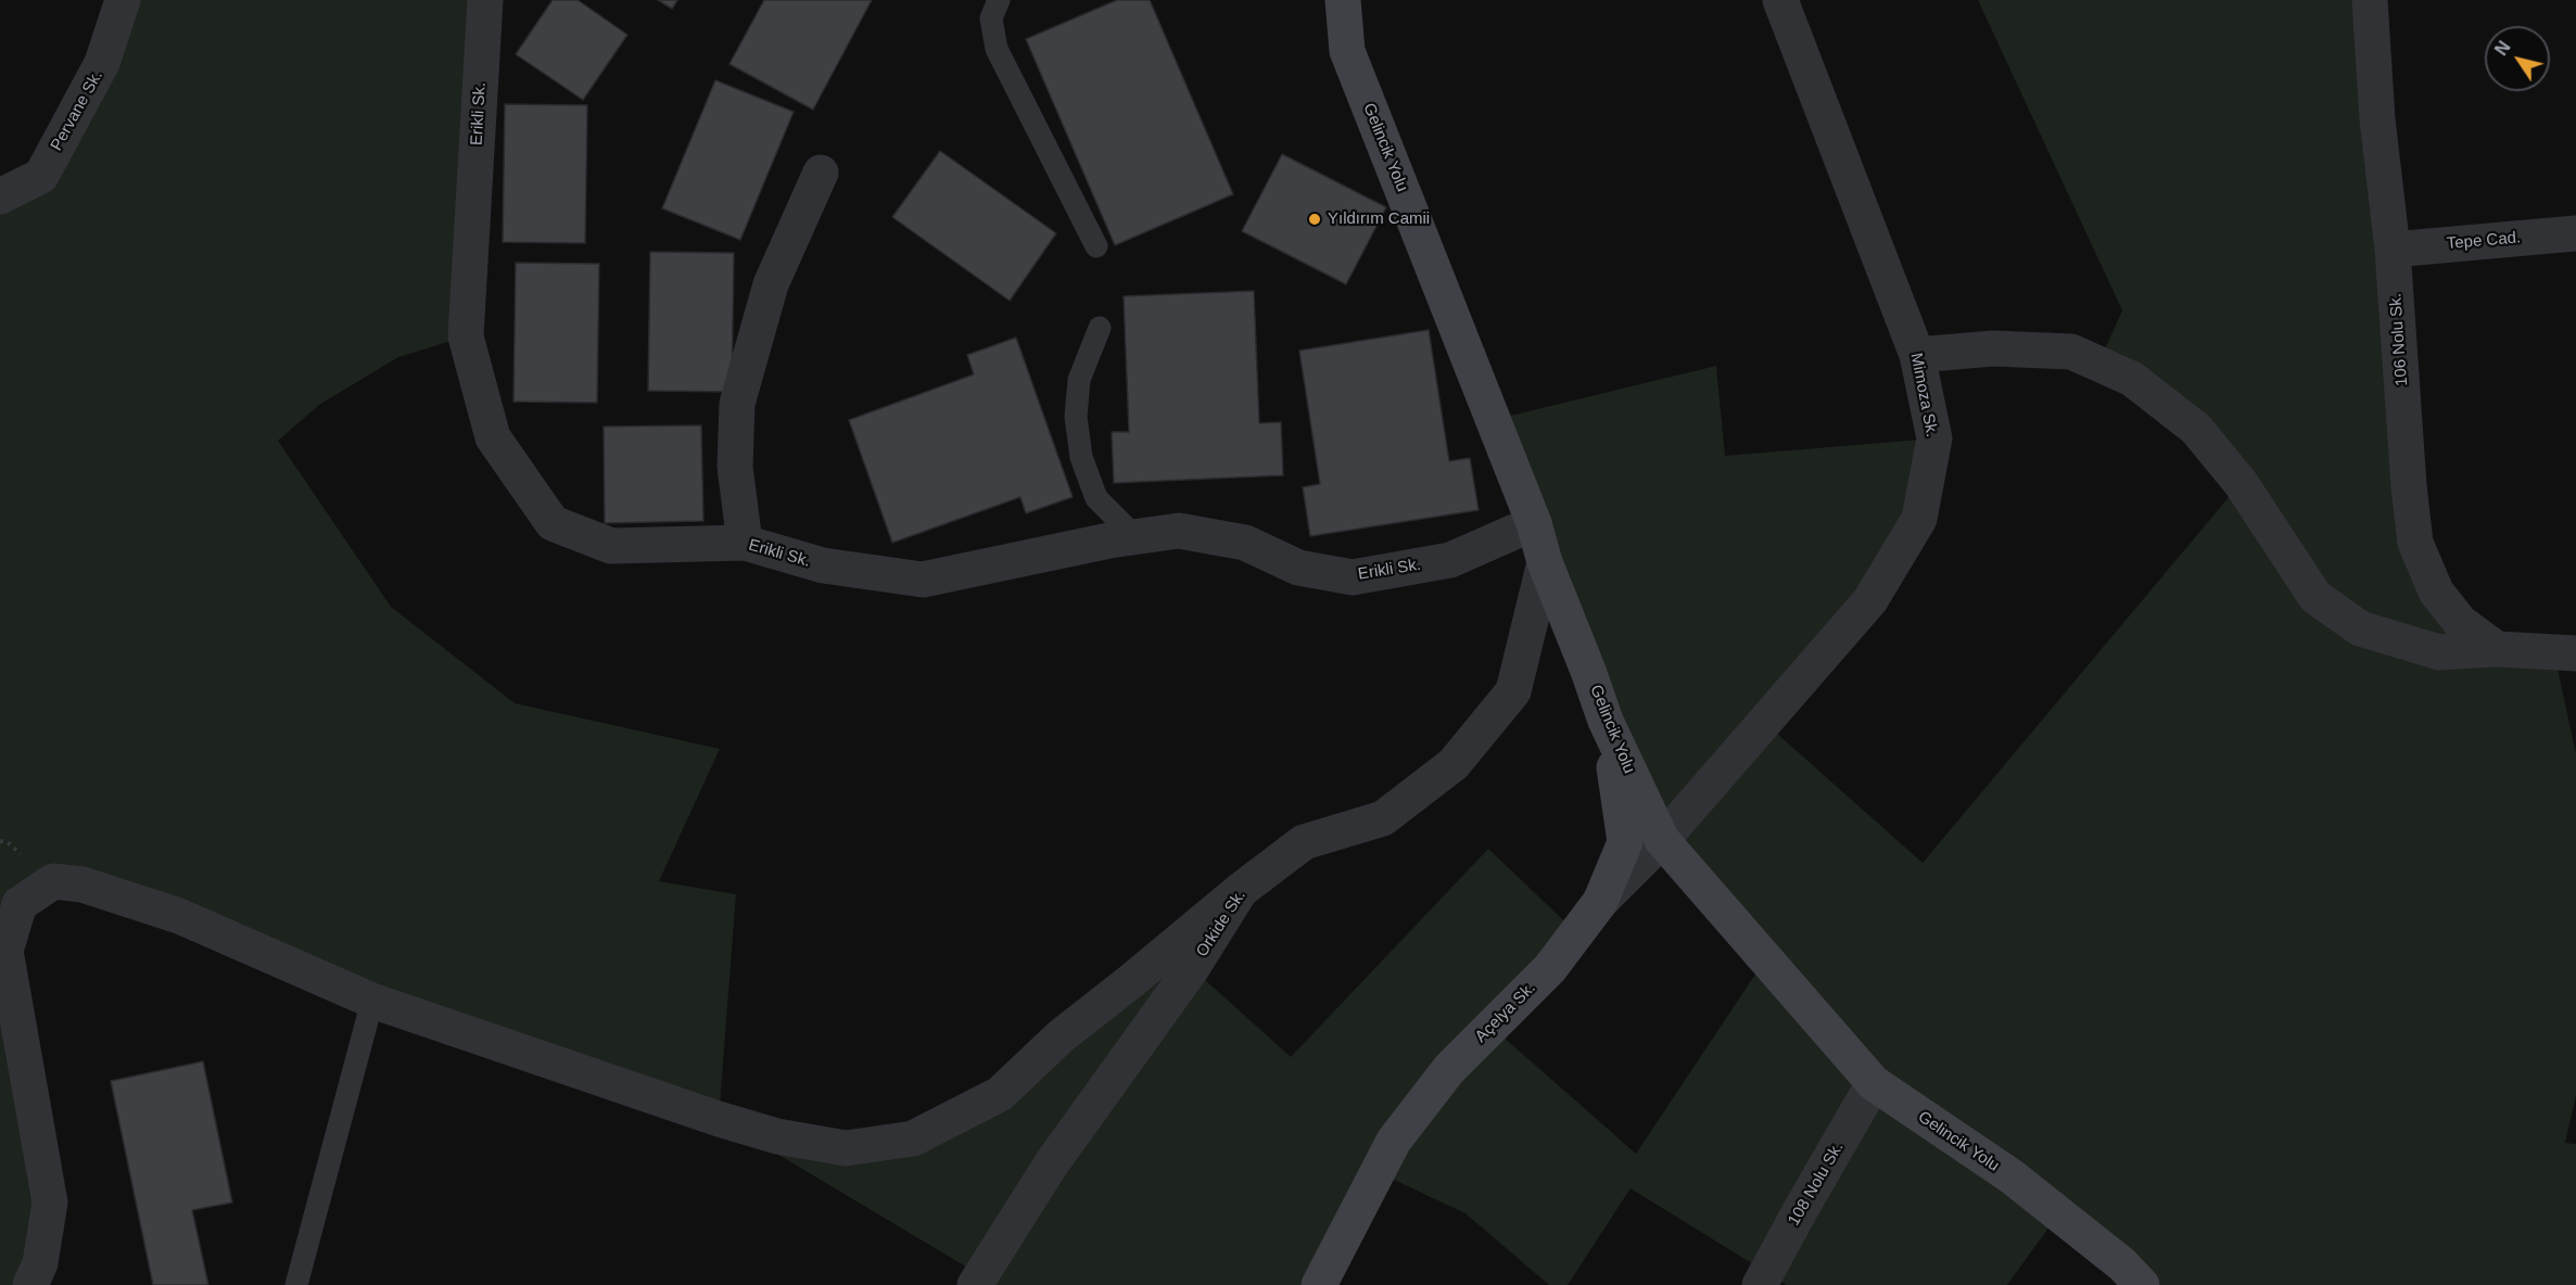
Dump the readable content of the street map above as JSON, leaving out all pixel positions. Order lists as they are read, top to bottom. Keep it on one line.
{"streets":{"main road":["Gelincik Yolu","Açelya Sk."],"street":["Pervane Sk.","Erikli Sk.","Tepe Cad.","106 Nolu Sk.","Mimoza Sk.","Orkide Sk.","108 Nolu Sk."]},"crossings":[["Erikli Sk.","Gelincik Yolu"],["Gelincik Yolu","Mimoza Sk."],["Gelincik Yolu","Orkide Sk."],["Gelincik Yolu","Açelya Sk."],["Gelincik Yolu","108 Nolu Sk."],["Tepe Cad.","106 Nolu Sk."],["Mimoza Sk.","Açelya Sk."]],"places":["Yıldırım Camii"],"north":"top left"}
